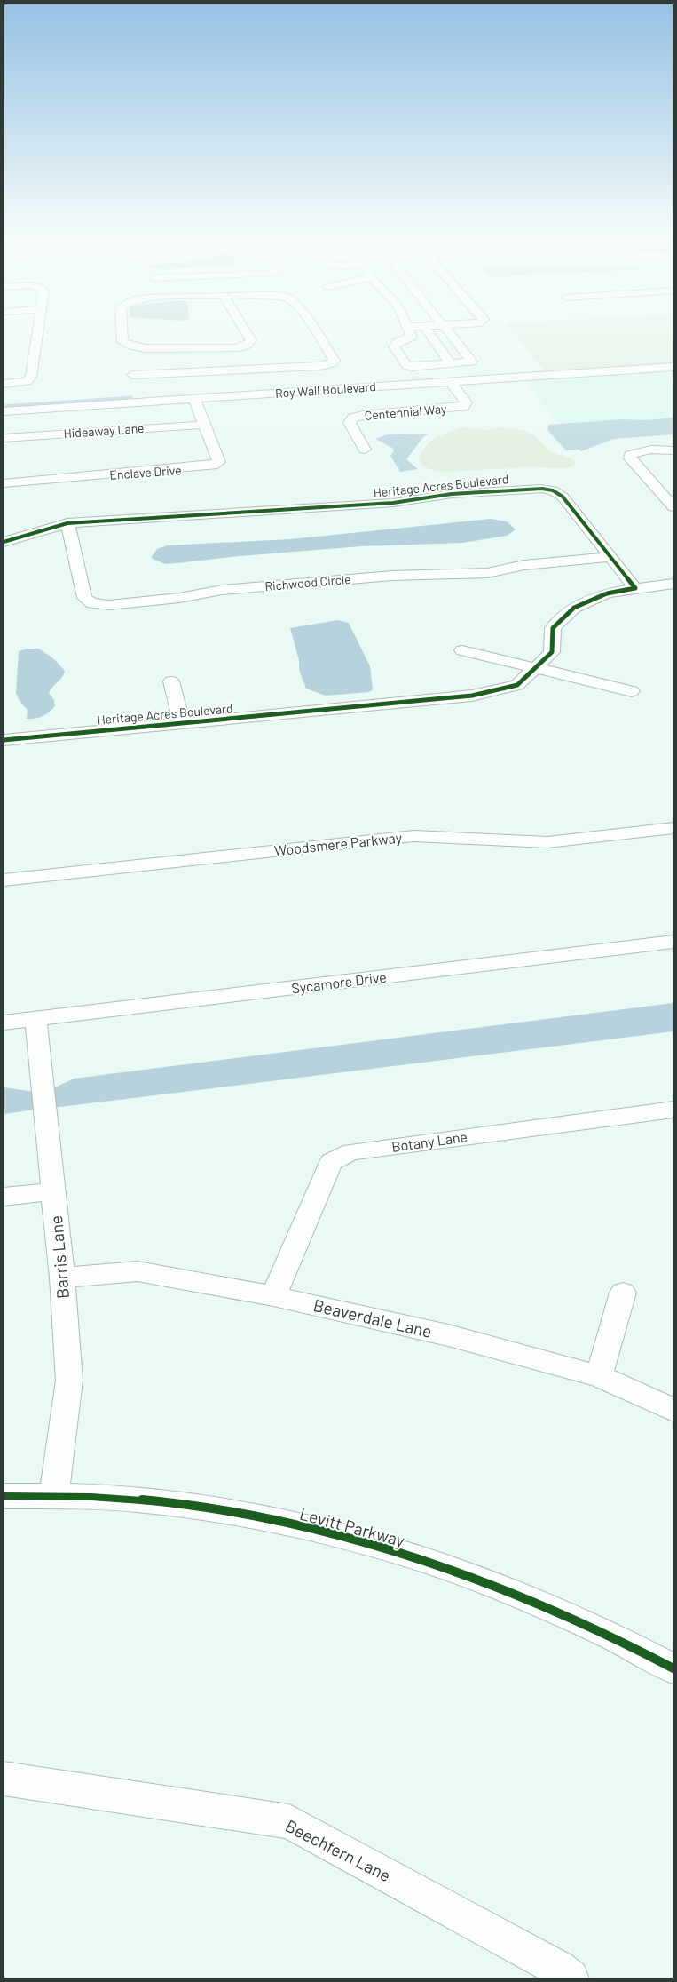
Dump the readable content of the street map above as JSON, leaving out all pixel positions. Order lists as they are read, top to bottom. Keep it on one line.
{"streets":{"street":["Roy Wall Boulevard","Centennial Way","Hideaway Lane","Enclave Drive","Heritage Acres Boulevard","Richwood Circle","Woodsmere Parkway","Sycamore Drive","Botany Lane","Barris Lane","Beaverdale Lane","Levitt Parkway","Beechfern Lane"]},"crossings":[["Roy Wall Boulevard","Centennial Way"],["Roy Wall Boulevard","Enclave Drive"],["Hideaway Lane","Enclave Drive"],["Heritage Acres Boulevard","Richwood Circle"],["Sycamore Drive","Barris Lane"],["Botany Lane","Beaverdale Lane"],["Barris Lane","Beaverdale Lane"],["Barris Lane","Levitt Parkway"]]}
